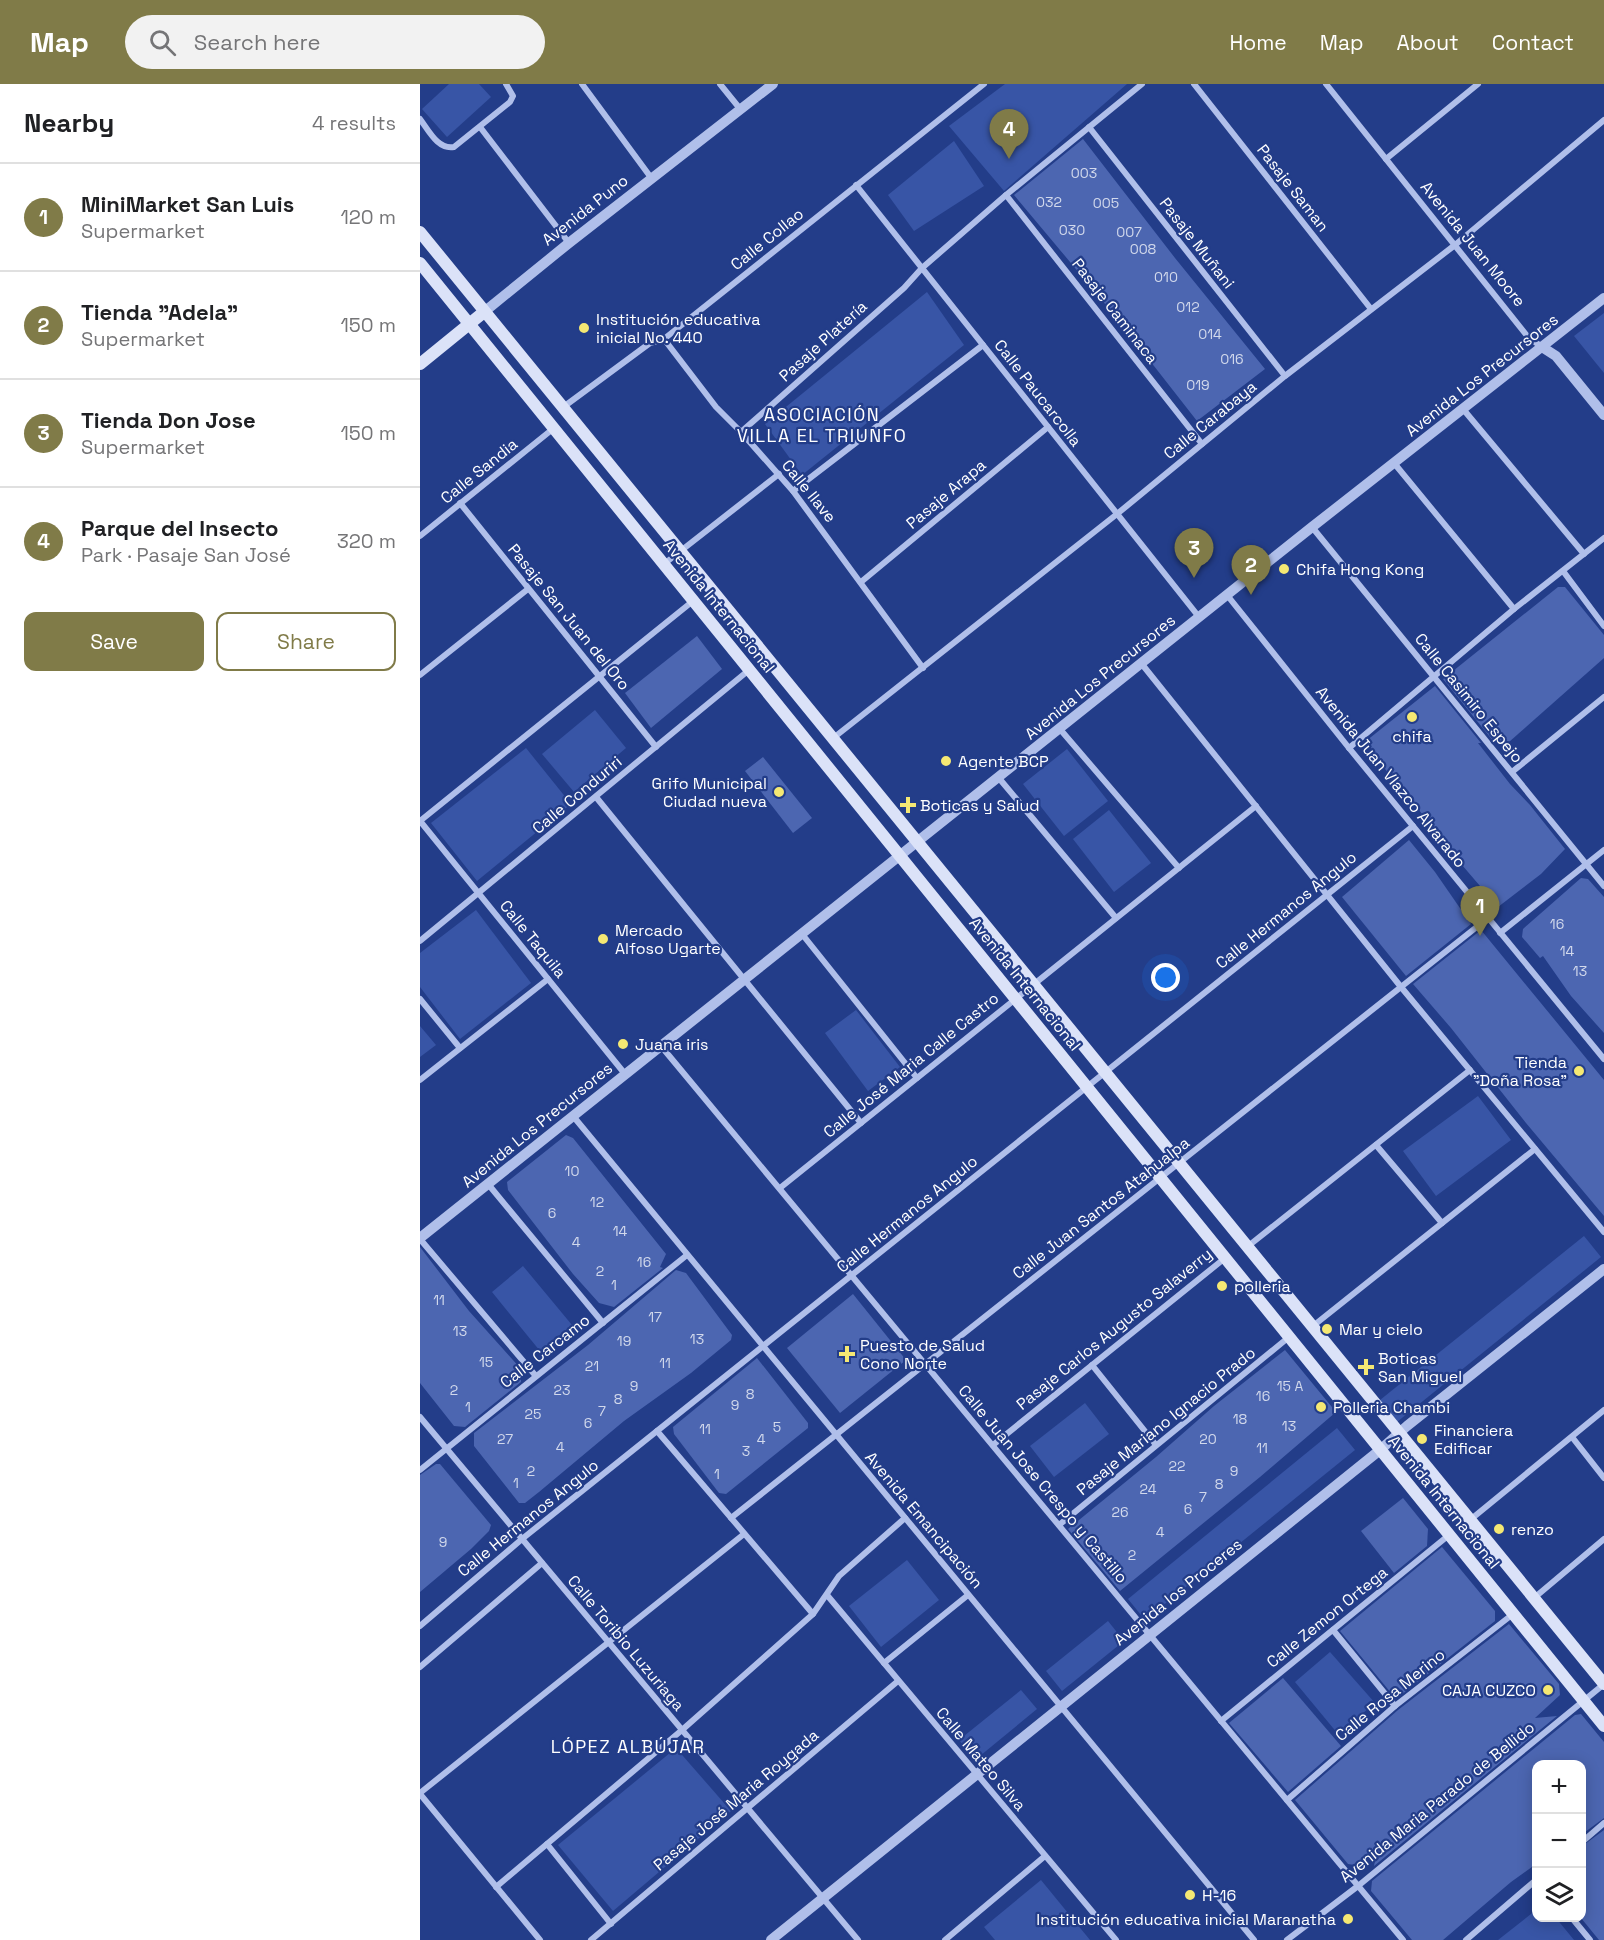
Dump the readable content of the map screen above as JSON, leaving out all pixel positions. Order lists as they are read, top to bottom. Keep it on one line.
{"streets":{"main road":["Avenida Puno","Avenida Internacional"],"street":["Pasaje Saman","Calle Collao","Pasaje Muñani","Avenida Juan Moore","Pasaje Caminaca","Pasaje Platería","Avenida Los Precursores","Calle Paucarcolla","Calle Carabaya","Calle Sandia","Calle Ilave","Pasaje Arapa","Pasaje San Juan del Oro","Calle Casimiro Espejo","Avenida Juan Vlazco Alvarado","Calle Conduriri","Calle Hermanos Angulo","Calle Taquila","Calle José Maria Calle Castro","Calle Juan Santos Atahualpa","Pasaje Carlos Augusto Salaverry","Calle Carcamo","Pasaje Mariano Ignacio Prado","Calle Juan Jose Crespo y Castillo","Avenida Emancipación","Avenida los Proceres","Calle Zemon Ortega","Calle Toribio Luzuriaga","Calle Rosa Merino","Calle Mateo Silva","Pasaje José Maria Roygada","Avenida Maria Parado de Bellido"]},"crossings":[["Pasaje Saman","Calle Carabaya"],["Avenida Puno","Avenida Internacional"],["Calle Collao","Calle Paucarcolla"],["Calle Collao","Calle Ilave"],["Calle Collao","Avenida Internacional"],["Pasaje Muñani","Pasaje Platería"],["Pasaje Muñani","Calle Carabaya"],["Avenida Juan Moore","Avenida Los Precursores"],["Avenida Juan Moore","Calle Carabaya"],["Pasaje Caminaca","Pasaje Platería"],["Pasaje Caminaca","Calle Carabaya"],["Pasaje Platería","Calle Paucarcolla"],["Pasaje Platería","Calle Ilave"],["Avenida Los Precursores","Calle Paucarcolla"],["Avenida Los Precursores","Avenida Internacional"],["Avenida Los Precursores","Calle Casimiro Espejo"],["Avenida Los Precursores","Avenida Juan Vlazco Alvarado"],["Avenida Los Precursores","Calle Taquila"],["Avenida Los Precursores","Calle Juan Jose Crespo y Castillo"],["Avenida Los Precursores","Avenida Emancipación"],["Calle Paucarcolla","Calle Carabaya"],["Calle Paucarcolla","Pasaje Arapa"],["Calle Carabaya","Calle Ilave"],["Calle Carabaya","Avenida Internacional"],["Calle Sandia","Avenida Internacional"],["Calle Sandia","Pasaje San Juan del Oro"],["Calle Ilave","Pasaje Arapa"],["Avenida Internacional","Calle Conduriri"],["Avenida Internacional","Calle Hermanos Angulo"],["Avenida Internacional","Calle José Maria Calle Castro"],["Avenida Internacional","Calle Juan Santos Atahualpa"],["Avenida Internacional","Pasaje Carlos Augusto Salaverry"],["Avenida Internacional","Pasaje Mariano Ignacio Prado"],["Avenida Internacional","Avenida los Proceres"],["Avenida Internacional","Calle Zemon Ortega"],["Avenida Internacional","Calle Rosa Merino"],["Avenida Internacional","Avenida Maria Parado de Bellido"],["Pasaje San Juan del Oro","Calle Conduriri"],["Avenida Juan Vlazco Alvarado","Calle Hermanos Angulo"],["Avenida Juan Vlazco Alvarado","Calle Juan Santos Atahualpa"],["Calle Conduriri","Calle Taquila"],["Calle Hermanos Angulo","Calle Juan Jose Crespo y Castillo"],["Calle Hermanos Angulo","Avenida Emancipación"],["Calle Hermanos Angulo","Calle Toribio Luzuriaga"],["Calle José Maria Calle Castro","Calle Juan Jose Crespo y Castillo"],["Calle Juan Santos Atahualpa","Calle Juan Jose Crespo y Castillo"],["Calle Juan Santos Atahualpa","Avenida Emancipación"],["Pasaje Carlos Augusto Salaverry","Calle Juan Jose Crespo y Castillo"],["Calle Carcamo","Avenida Emancipación"],["Calle Carcamo","Calle Toribio Luzuriaga"],["Pasaje Mariano Ignacio Prado","Calle Juan Jose Crespo y Castillo"],["Calle Juan Jose Crespo y Castillo","Avenida los Proceres"],["Calle Juan Jose Crespo y Castillo","Calle Zemon Ortega"],["Calle Juan Jose Crespo y Castillo","Calle Rosa Merino"],["Calle Juan Jose Crespo y Castillo","Avenida Maria Parado de Bellido"],["Avenida Emancipación","Avenida los Proceres"],["Avenida los Proceres","Calle Toribio Luzuriaga"],["Avenida los Proceres","Calle Mateo Silva"],["Calle Toribio Luzuriaga","Pasaje José Maria Roygada"],["Calle Mateo Silva","Pasaje José Maria Roygada"]],"districts":["ASOCIACIÓN VILLA EL TRIUNFO","LÓPEZ ALBÚJAR"],"places":{"other":["Institución educativa inicial No. 440","Chifa Hong Kong","chifa","Agente BCP","Grifo Municipal Ciudad nueva","Mercado Alfoso Ugarte","Juana iris","Tienda \"Doña Rosa\"","polleria","Mar y cielo","Polleria Chambi","Financiera Edificar","renzo","CAJA CUZCO","H-16","Institución educativa inicial Maranatha"],"health":["Boticas y Salud","Puesto de Salud Cono Norte","Boticas San Miguel"]},"house_numbers":["003","032","005","030","007","008","010","012","014","016","019","16","14","13","10","12","6","14","4","16","2","1","11","17","13","13","19","15","11","21","9","15 A","2","23","8","16","8","9","1","7","25","18","6","13","5","11","27","4","20","4","11","3","22","2","9","1","1","8","24","7","6","26","4","9","2"],"page":{"header":"Map","search":"Search here","nav":["Home","Map","About","Contact"],"heading":["Nearby","4 results"],"pins":["4","3","2","1"],"list":[{"mark":"1","name":"MiniMarket San Luis","note":"Supermarket","value":"120 m"},{"mark":"2","name":"Tienda \"Adela\"","note":"Supermarket","value":"150 m"},{"mark":"3","name":"Tienda Don Jose","note":"Supermarket","value":"150 m"},{"mark":"4","name":"Parque del Insecto","note":"Park · Pasaje San José","value":"320 m"}],"buttons":["Save","Share"],"map_buttons":["+","−"]}}
